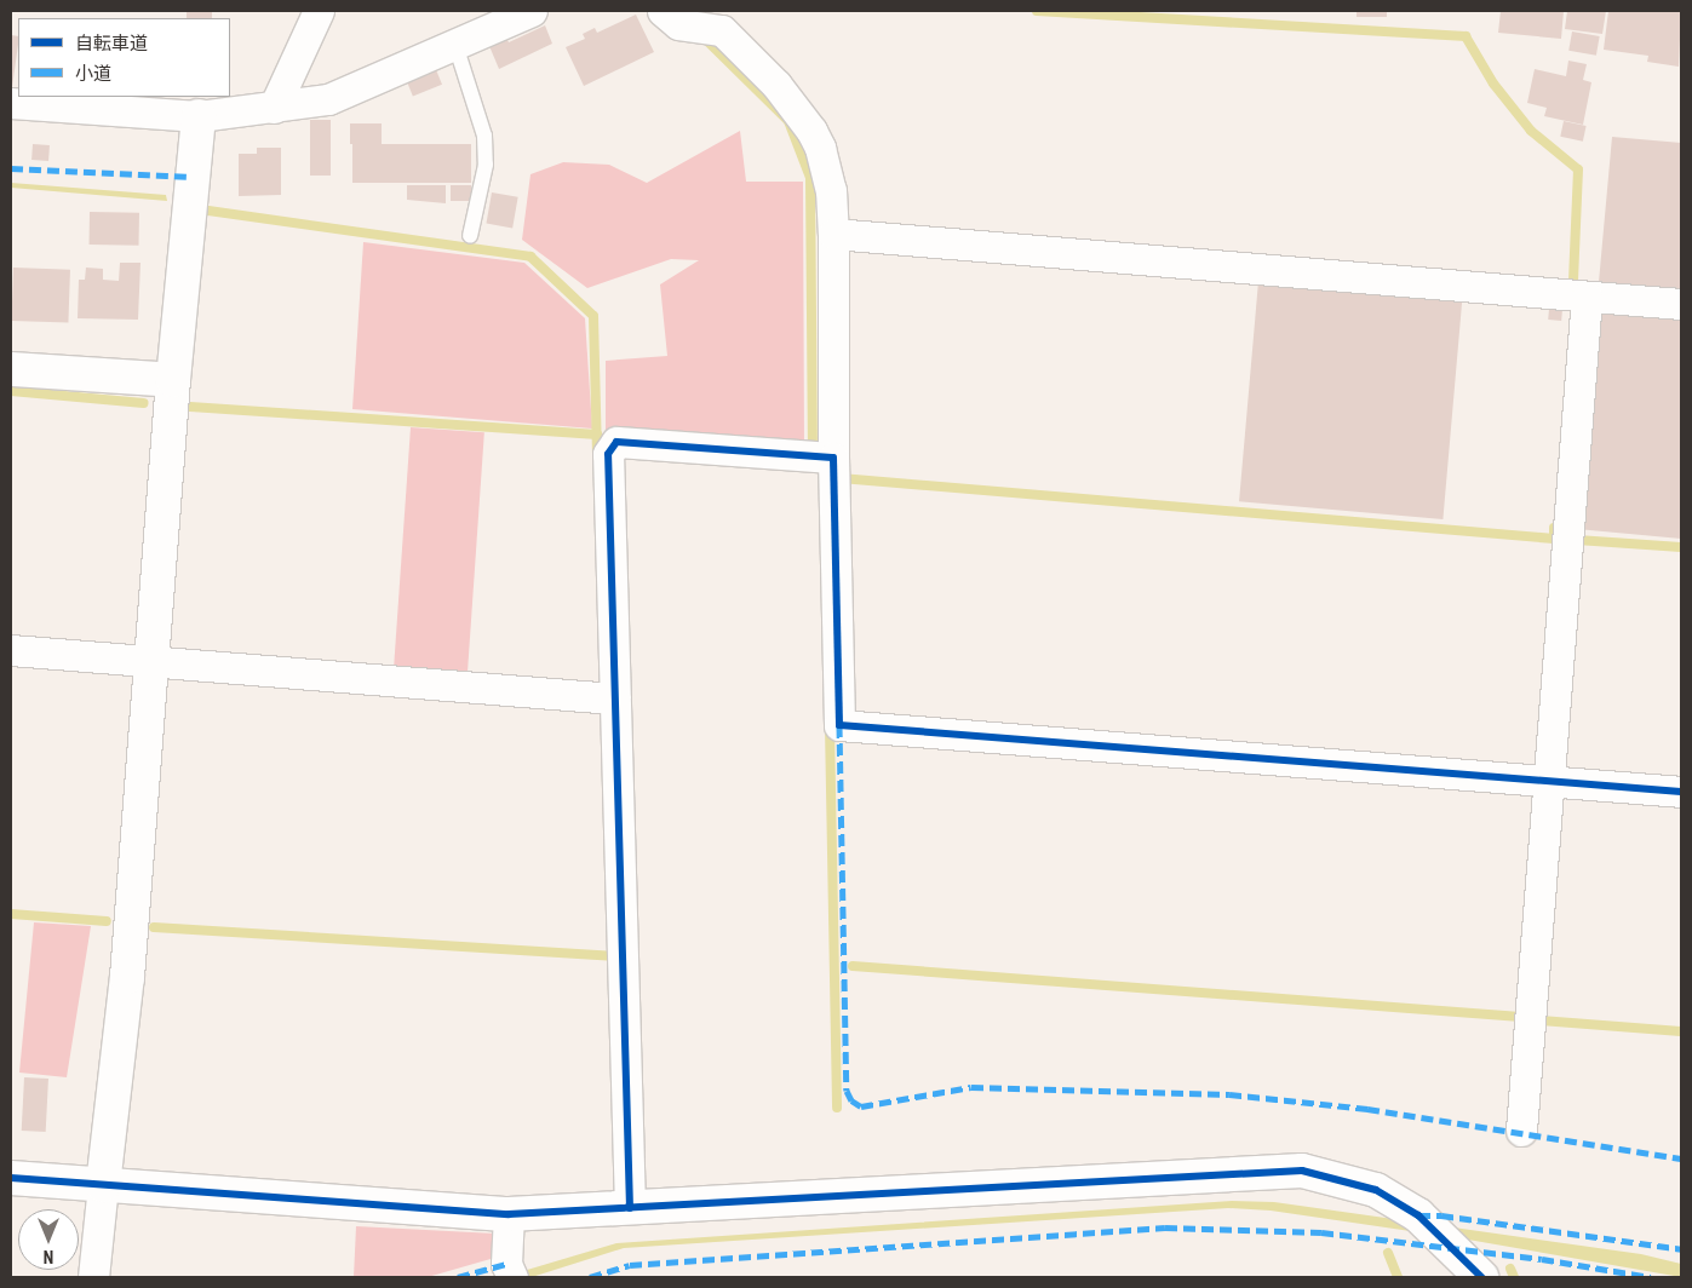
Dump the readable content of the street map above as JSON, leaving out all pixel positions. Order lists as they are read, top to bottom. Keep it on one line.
{"legend":["自転車道","小道"],"north":"bottom"}
